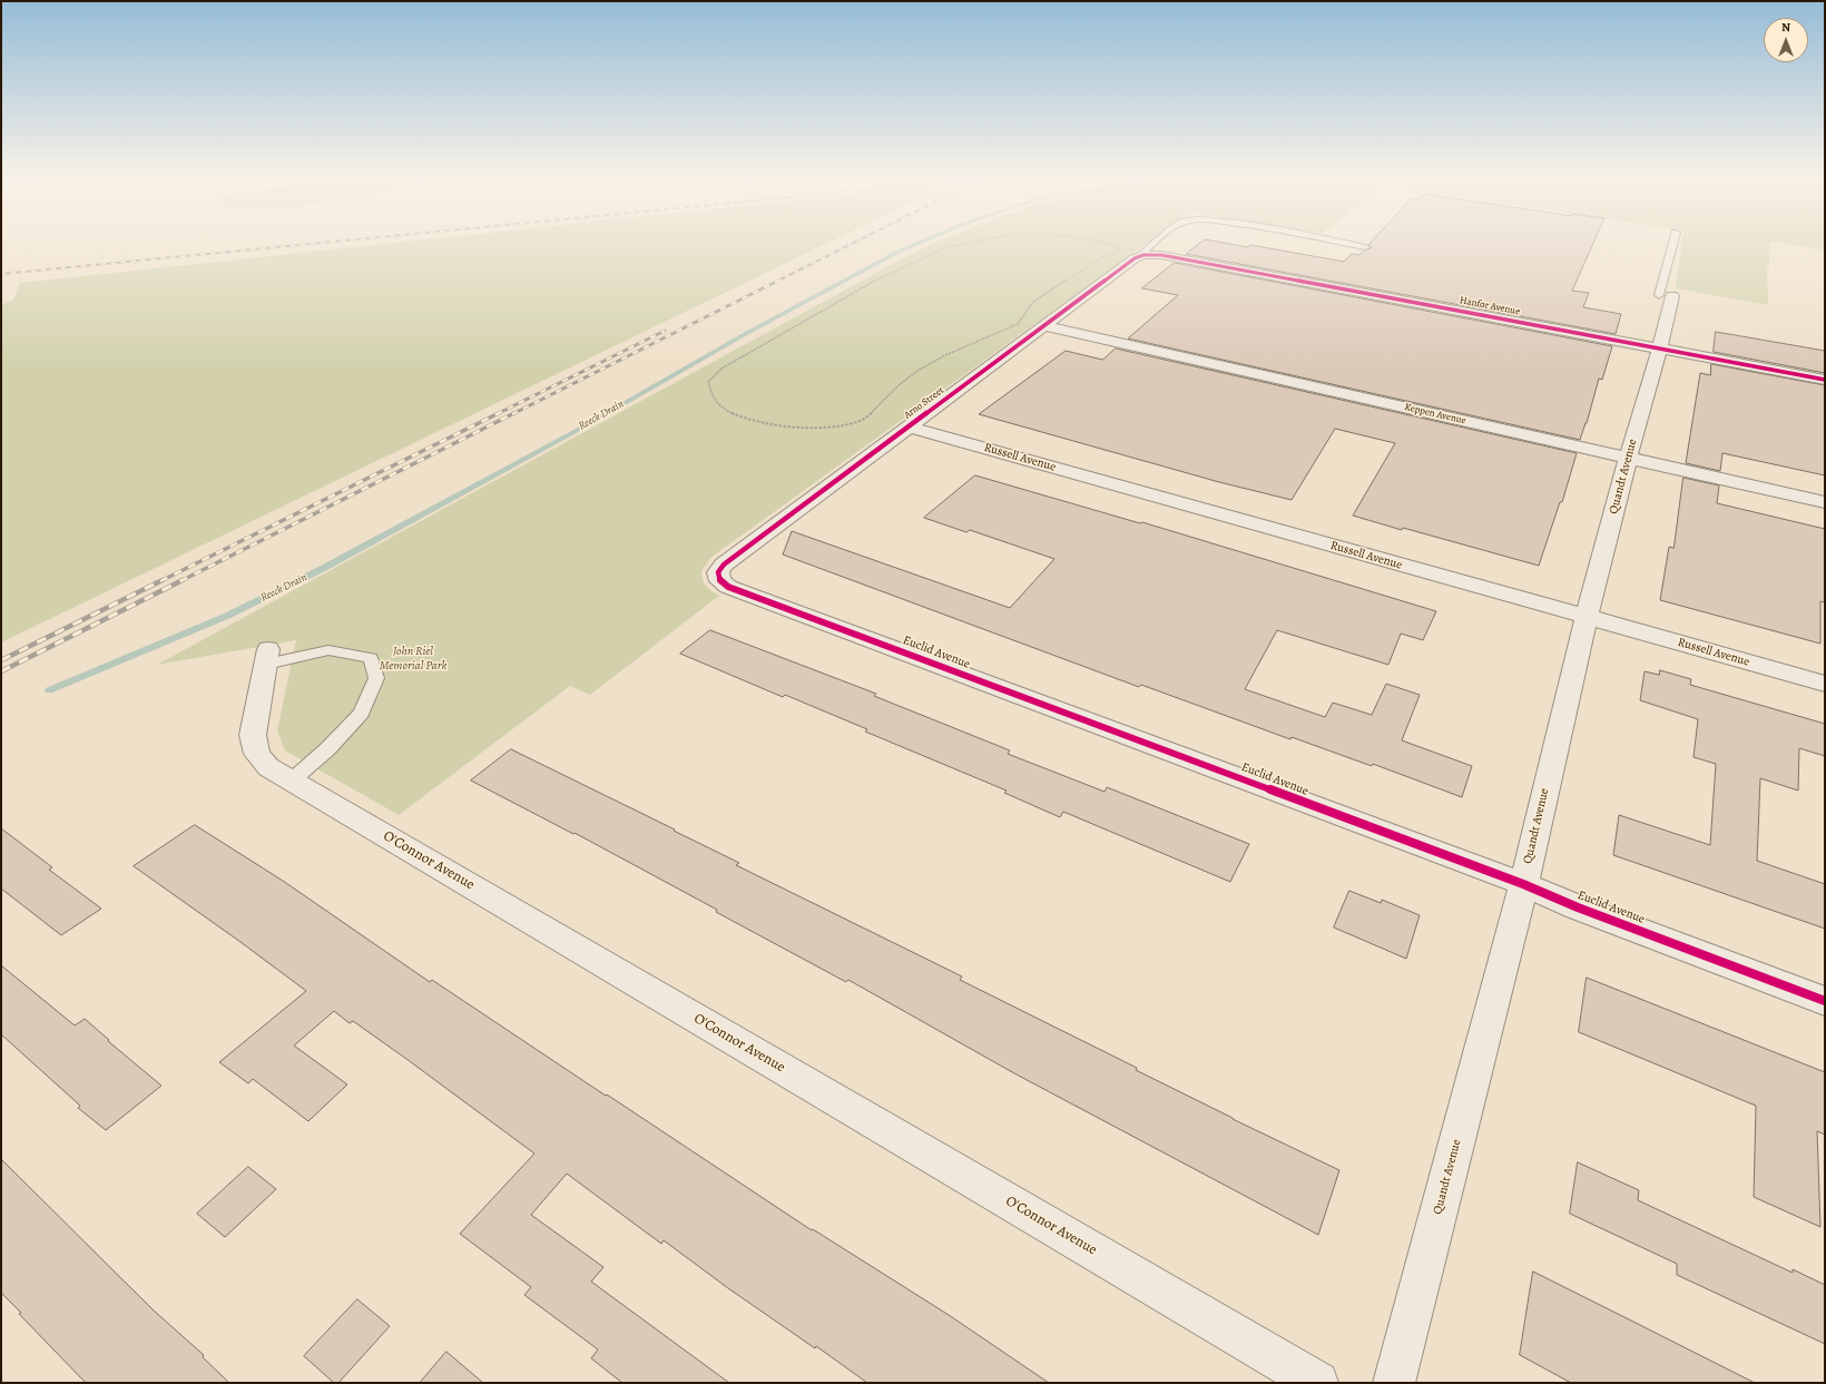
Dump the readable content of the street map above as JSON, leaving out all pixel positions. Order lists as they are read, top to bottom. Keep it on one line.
{"streets":{"street":["Hanfor Avenue","Arno Street","Keppen Avenue","Russell Avenue","Quandt Avenue","Euclid Avenue","O'Connor Avenue"]},"crossings":[["Hanfor Avenue","Arno Street"],["Hanfor Avenue","Quandt Avenue"],["Arno Street","Keppen Avenue"],["Arno Street","Russell Avenue"],["Arno Street","Euclid Avenue"],["Keppen Avenue","Quandt Avenue"],["Russell Avenue","Quandt Avenue"],["Quandt Avenue","Euclid Avenue"]],"water":["Reeck Drain"],"parks":["John Riel Memorial Park"],"north":"top"}
